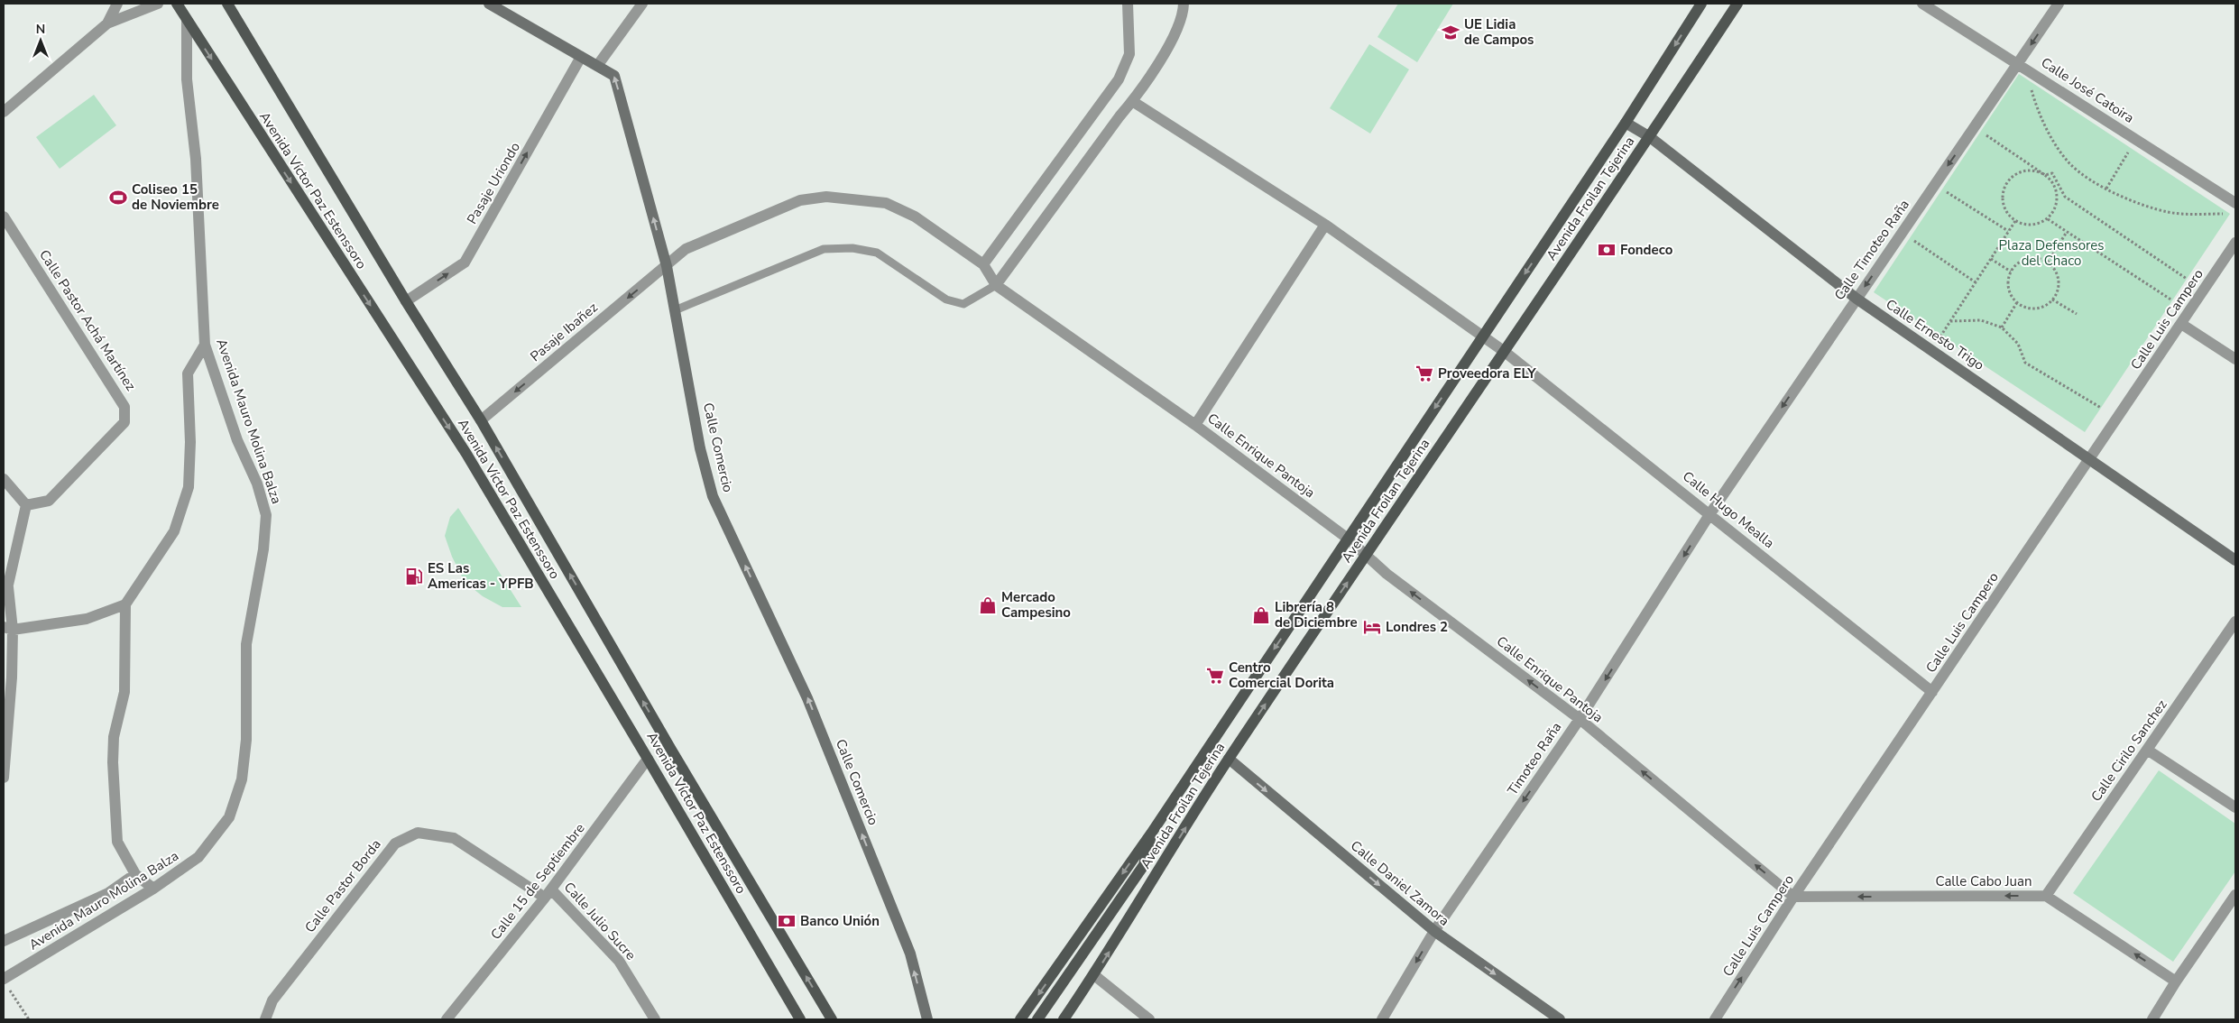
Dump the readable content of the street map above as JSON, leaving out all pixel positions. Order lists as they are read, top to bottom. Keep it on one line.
{"streets":{"main road":["Avenida Víctor Paz Estenssoro","Avenida Froilan Tejerina"],"street":["Calle José Catoira","Pasaje Uriondo","Calle Timoteo Raña","Calle Luis Campero","Calle Pastor Achá Martínez","Pasaje Ibañez","Calle Ernesto Trigo","Avenida Mauro Molina Balza","Calle Comercio","Calle Enrique Pantoja","Calle Hugo Mealla","Calle Cirilo Sanchez","Timoteo Raña","Calle 15 de Septiembre","Calle Cabo Juan","Calle Daniel Zamora","Calle Pastor Borda","Calle Julio Sucre"]},"crossings":[["Calle José Catoira","Calle Timoteo Raña"],["Pasaje Uriondo","Avenida Víctor Paz Estenssoro"],["Pasaje Uriondo","Calle Comercio"],["Avenida Víctor Paz Estenssoro","Pasaje Ibañez"],["Avenida Víctor Paz Estenssoro","Avenida Mauro Molina Balza"],["Avenida Víctor Paz Estenssoro","Calle 15 de Septiembre"],["Avenida Froilan Tejerina","Calle Ernesto Trigo"],["Avenida Froilan Tejerina","Calle Enrique Pantoja"],["Avenida Froilan Tejerina","Calle Hugo Mealla"],["Avenida Froilan Tejerina","Calle Daniel Zamora"],["Calle Timoteo Raña","Calle Ernesto Trigo"],["Calle Timoteo Raña","Calle Hugo Mealla"],["Calle Timoteo Raña","Timoteo Raña"],["Calle Luis Campero","Calle Ernesto Trigo"],["Calle Luis Campero","Calle Enrique Pantoja"],["Calle Luis Campero","Calle Hugo Mealla"],["Calle Luis Campero","Calle Cabo Juan"],["Pasaje Ibañez","Calle Comercio"],["Pasaje Ibañez","Calle Enrique Pantoja"],["Calle Comercio","Calle Enrique Pantoja"],["Calle Enrique Pantoja","Timoteo Raña"],["Calle Enrique Pantoja","Calle Cabo Juan"],["Calle Hugo Mealla","Timoteo Raña"],["Calle Cirilo Sanchez","Calle Cabo Juan"],["Timoteo Raña","Calle Daniel Zamora"],["Calle 15 de Septiembre","Calle Pastor Borda"],["Calle 15 de Septiembre","Calle Julio Sucre"],["Calle Pastor Borda","Calle Julio Sucre"]],"one_way":["Pasaje Uriondo","Calle Timoteo Raña","Pasaje Ibañez","Calle Comercio","Calle Enrique Pantoja","Timoteo Raña","Calle Cabo Juan","Calle Daniel Zamora"],"parks":["Plaza Defensores del Chaco"],"places":{"school or university":["UE Lidia de Campos"],"sports":["Coliseo 15 de Noviembre"],"bank":["Fondeco","Banco Unión"],"supermarket":["Proveedora ELY","Centro Comercial Dorita"],"fuel station":["ES Las Americas - YPFB"],"shop":["Mercado Campesino","Librería 8 de Diciembre"],"hotel":["Londres 2"]},"north":"top"}
